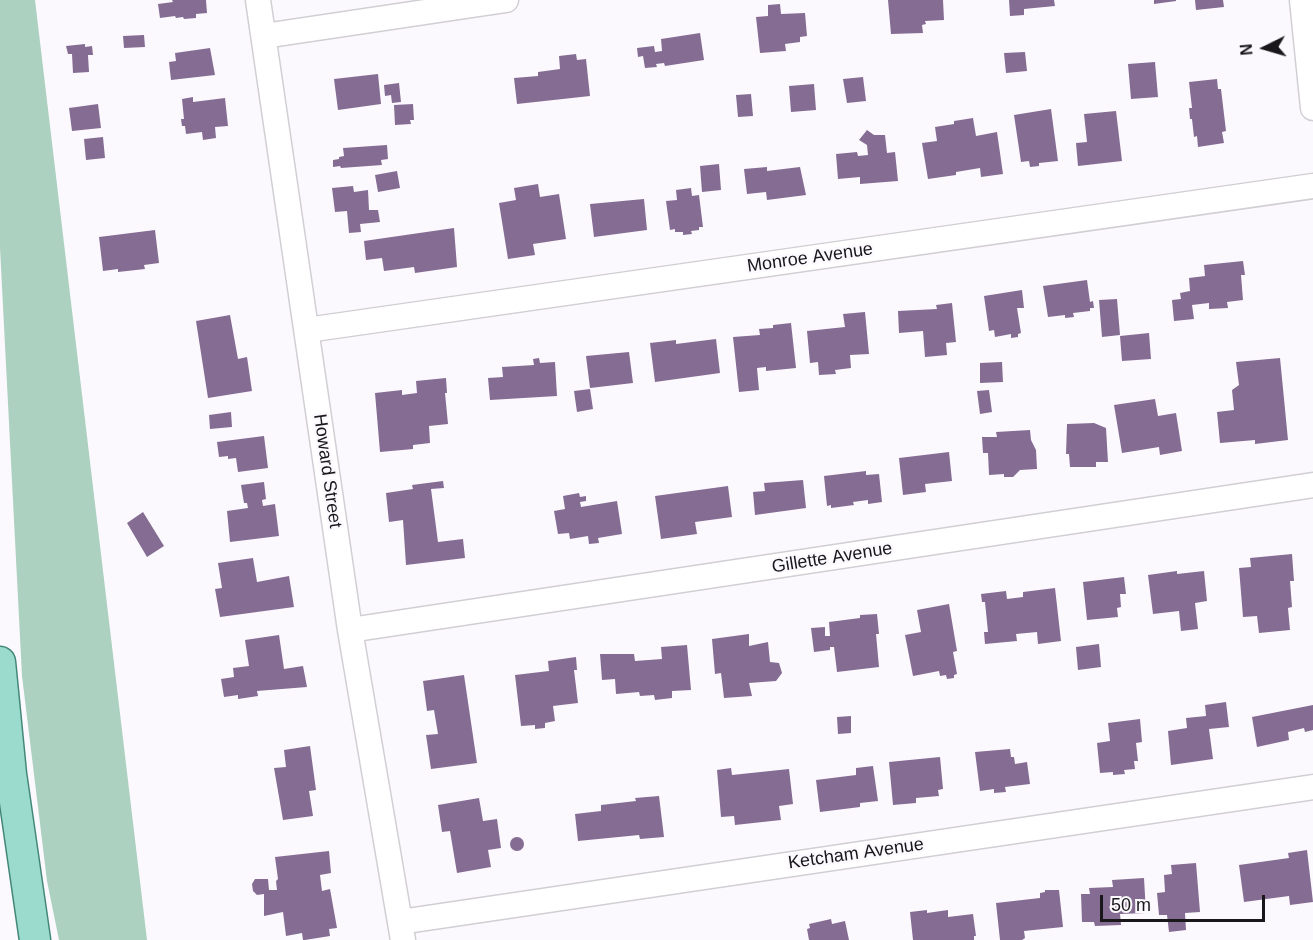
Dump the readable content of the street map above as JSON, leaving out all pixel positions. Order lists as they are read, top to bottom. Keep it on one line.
{"streets":{"street":["Monroe Avenue","Howard Street","Gillette Avenue","Ketcham Avenue"]},"crossings":[["Monroe Avenue","Howard Street"],["Howard Street","Gillette Avenue"],["Howard Street","Ketcham Avenue"]],"scale_bar":"50 m","north":"left"}
